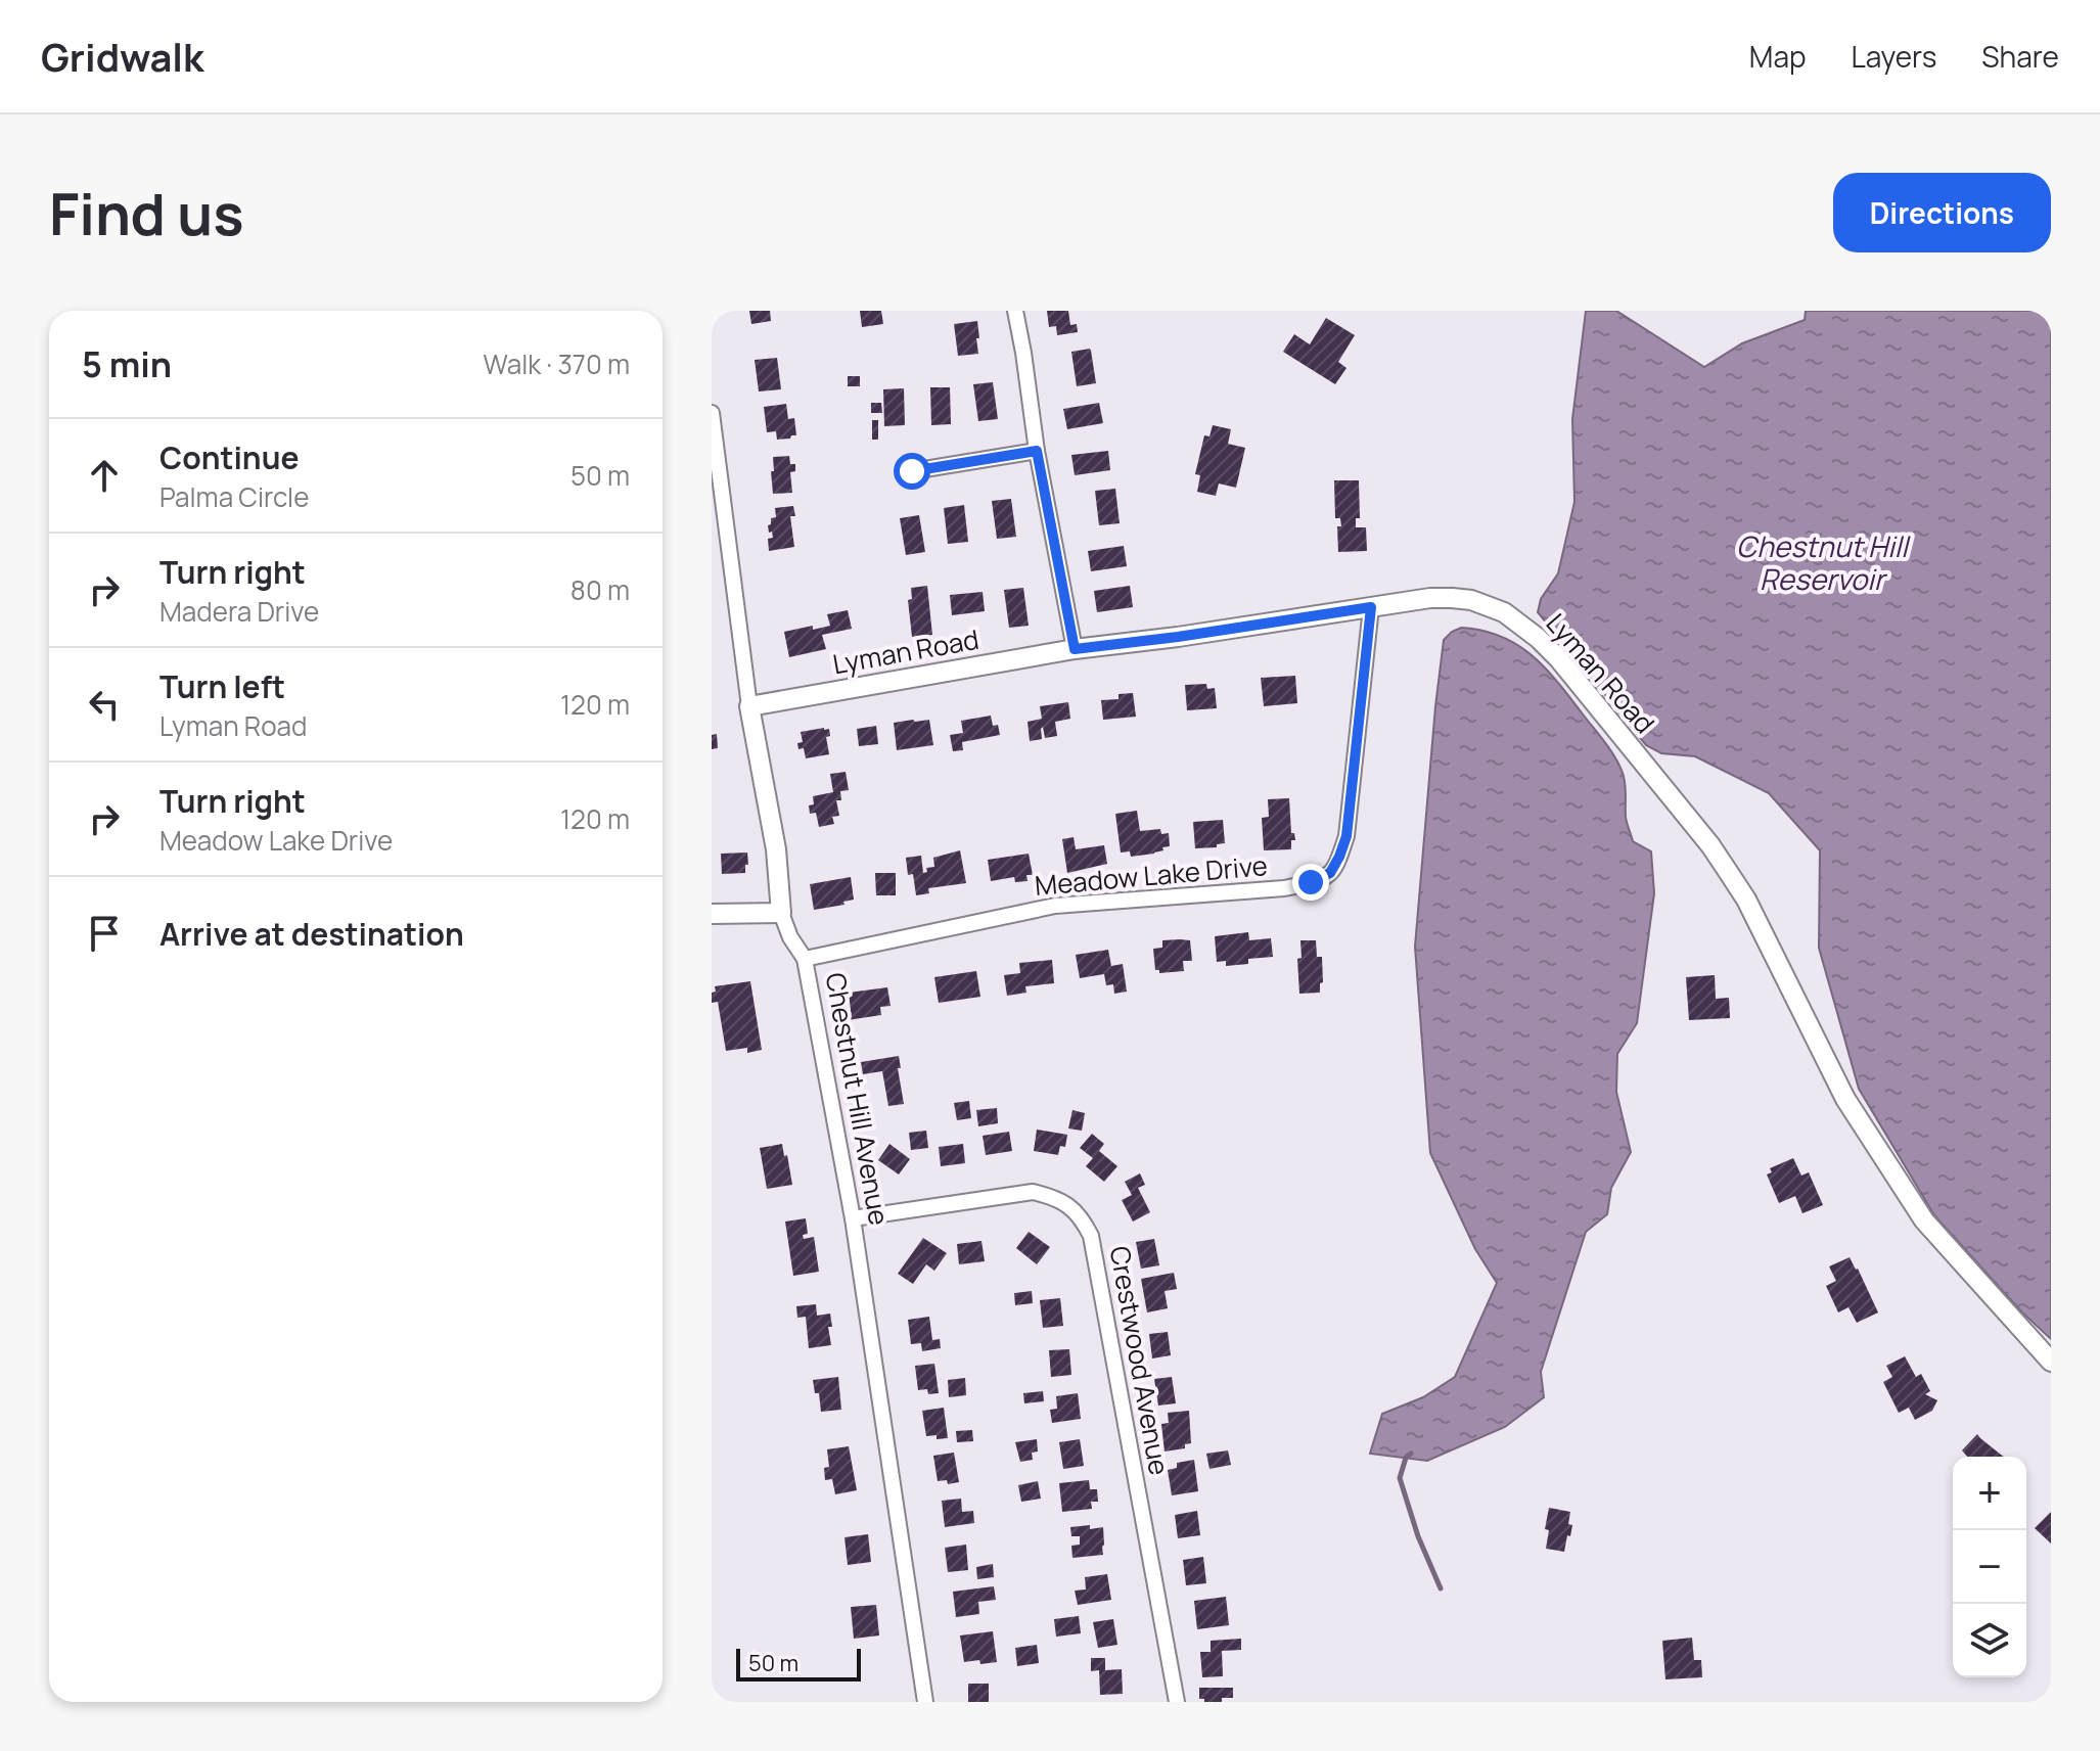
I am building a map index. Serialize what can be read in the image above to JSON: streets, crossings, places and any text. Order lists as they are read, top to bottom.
{
  "streets": {
    "street": [
      "Lyman Road",
      "Meadow Lake Drive",
      "Chestnut Hill Avenue",
      "Crestwood Avenue"
    ]
  },
  "crossings": [
    ["Lyman Road", "Meadow Lake Drive"],
    ["Lyman Road", "Chestnut Hill Avenue"],
    ["Meadow Lake Drive", "Chestnut Hill Avenue"],
    ["Chestnut Hill Avenue", "Crestwood Avenue"]
  ],
  "water": ["Chestnut Hill Reservoir"],
  "scale_bar": "50 m",
  "page": {
    "header": "Gridwalk",
    "nav": ["Map", "Layers", "Share"],
    "buttons": "Directions",
    "title": "Find us",
    "heading": ["5 min", "Walk · 370 m"],
    "list": [
      ["Continue", "Palma Circle", "50 m"],
      ["Turn right", "Madera Drive", "80 m"],
      ["Turn left", "Lyman Road", "120 m"],
      ["Turn right", "Meadow Lake Drive", "120 m"],
      "Arrive at destination"
    ],
    "map_buttons": ["+", "−"],
    "scale": "50 m"
  }
}
